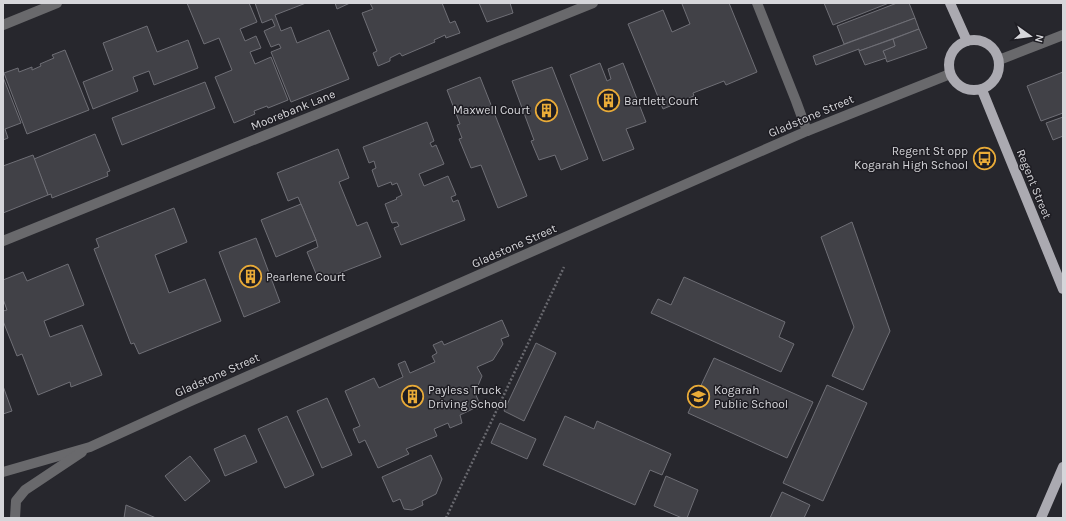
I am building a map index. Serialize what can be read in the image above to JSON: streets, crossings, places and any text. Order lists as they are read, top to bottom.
{
  "streets": {
    "main road": ["Regent Street"],
    "street": ["Moorebank Lane", "Gladstone Street"]
  },
  "crossings": [
    ["Gladstone Street", "Regent Street"]
  ],
  "places": {
    "building": [
      "Bartlett Court",
      "Maxwell Court",
      "Pearlene Court",
      "Payless Truck Driving School"
    ],
    "bus stop": ["Regent St opp Kogarah High School"],
    "school or university": ["Kogarah Public School"]
  },
  "north": "right"
}
